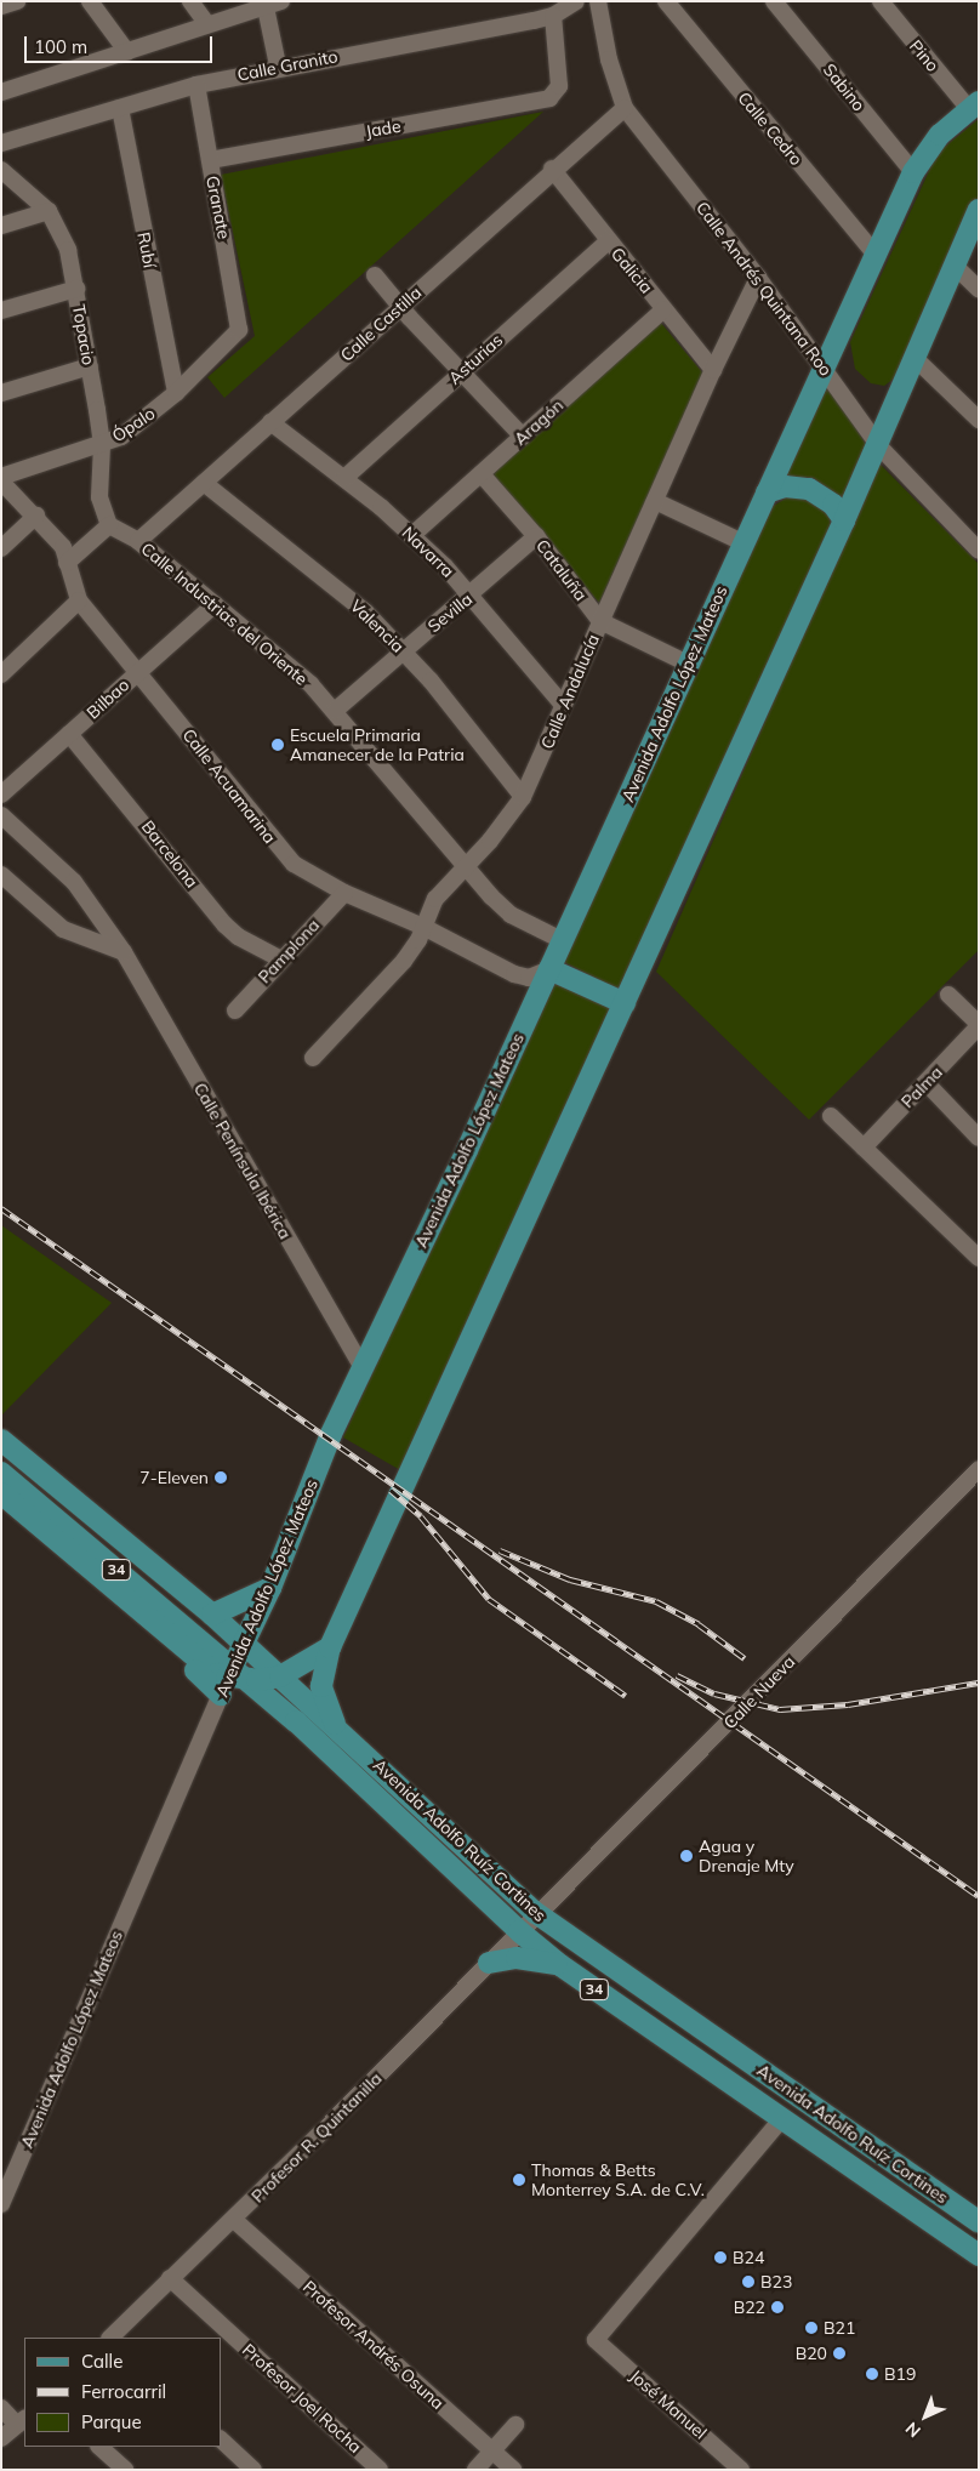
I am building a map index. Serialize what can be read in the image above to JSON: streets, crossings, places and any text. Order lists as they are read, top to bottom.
{
  "streets": {
    "main road": ["Avenida Adolfo López Mateos", "34", "Avenida Adolfo Ruíz Cortines"],
    "street": [
      "Pino",
      "Calle Granito",
      "Sabino",
      "Jade",
      "Calle Cedro",
      "Granate",
      "Rubí",
      "Galicia",
      "Calle Andrés Quintana Roo",
      "Calle Castilla",
      "Topacio",
      "Asturias",
      "Aragón",
      "Ópalo",
      "Navarra",
      "Cataluña",
      "Sevilla",
      "Calle Industrias del Oriente",
      "Valencia",
      "Calle Andalucía",
      "Bilbao",
      "Calle Acuamarina",
      "Barcelona",
      "Pamplona",
      "Palma",
      "Calle Península Ibérica",
      "Calle Nueva",
      "Profesor R. Quintanilla",
      "Profesor Andrés Osuna",
      "Profesor Joel Rocha",
      "José Manuel"
    ]
  },
  "crossings": [
    ["Pino", "Avenida Adolfo López Mateos"],
    ["Calle Granito", "Jade"],
    ["Calle Granito", "Granate"],
    ["Calle Granito", "Rubí"],
    ["Sabino", "Avenida Adolfo López Mateos"],
    ["Jade", "Granate"],
    ["Calle Cedro", "Avenida Adolfo López Mateos"],
    ["Granate", "Ópalo"],
    ["Rubí", "Ópalo"],
    ["Galicia", "Calle Castilla"],
    ["Galicia", "Asturias"],
    ["Galicia", "Aragón"],
    ["Galicia", "Calle Andalucía"],
    ["Calle Andrés Quintana Roo", "Calle Castilla"],
    ["Calle Andrés Quintana Roo", "Calle Andalucía"],
    ["Calle Andrés Quintana Roo", "Avenida Adolfo López Mateos"],
    ["Calle Castilla", "Navarra"],
    ["Calle Castilla", "Calle Industrias del Oriente"],
    ["Calle Castilla", "Valencia"],
    ["Topacio", "Ópalo"],
    ["Topacio", "Calle Industrias del Oriente"],
    ["Asturias", "Navarra"],
    ["Aragón", "Navarra"],
    ["Aragón", "Cataluña"],
    ["Ópalo", "Calle Acuamarina"],
    ["Navarra", "Sevilla"],
    ["Navarra", "Calle Andalucía"],
    ["Cataluña", "Sevilla"],
    ["Cataluña", "Calle Andalucía"],
    ["Cataluña", "Avenida Adolfo López Mateos"],
    ["Sevilla", "Calle Industrias del Oriente"],
    ["Sevilla", "Valencia"],
    ["Calle Industrias del Oriente", "Calle Andalucía"],
    ["Calle Industrias del Oriente", "Avenida Adolfo López Mateos"],
    ["Calle Industrias del Oriente", "Bilbao"],
    ["Valencia", "Calle Andalucía"],
    ["Calle Andalucía", "Calle Acuamarina"],
    ["Avenida Adolfo López Mateos", "Calle Acuamarina"],
    ["Avenida Adolfo López Mateos", "Calle Península Ibérica"],
    ["Avenida Adolfo López Mateos", "Avenida Adolfo Ruíz Cortines"],
    ["Bilbao", "Calle Acuamarina"],
    ["Bilbao", "Barcelona"],
    ["Calle Acuamarina", "Pamplona"],
    ["Barcelona", "Pamplona"],
    ["Calle Nueva", "Avenida Adolfo Ruíz Cortines"],
    ["Calle Nueva", "Profesor R. Quintanilla"],
    ["Avenida Adolfo Ruíz Cortines", "Profesor R. Quintanilla"],
    ["Avenida Adolfo Ruíz Cortines", "José Manuel"],
    ["Profesor R. Quintanilla", "Profesor Andrés Osuna"],
    ["Profesor R. Quintanilla", "Profesor Joel Rocha"]
  ],
  "places": [
    "Escuela Primaria Amanecer de la Patria",
    "7-Eleven",
    "Agua y Drenaje Mty",
    "Thomas & Betts Monterrey S.A. de C.V.",
    "B24",
    "B23",
    "B22",
    "B21",
    "B20",
    "B19"
  ],
  "legend": ["Calle", "Ferrocarril", "Parque"],
  "scale_bar": "100 m",
  "north": "bottom left"
}
